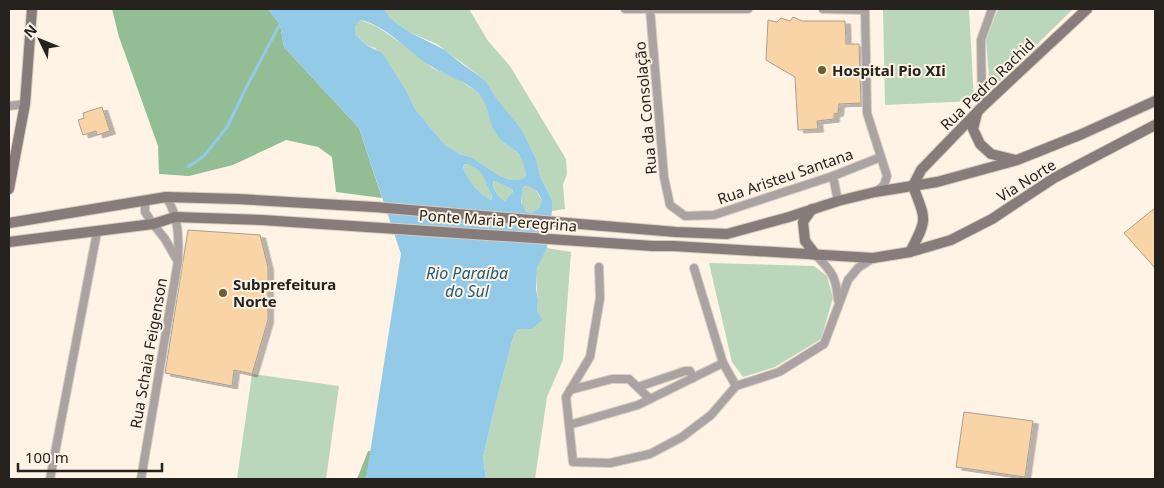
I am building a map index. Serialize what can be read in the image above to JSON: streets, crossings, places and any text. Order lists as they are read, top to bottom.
{
  "streets": {
    "main road": ["Rua Pedro Rachid", "Via Norte", "Ponte Maria Peregrina"],
    "street": ["Rua da Consolação", "Rua Aristeu Santana", "Rua Schaia Feigenson"]
  },
  "crossings": [
    ["Rua Pedro Rachid", "Via Norte"],
    ["Rua da Consolação", "Rua Aristeu Santana"],
    ["Via Norte", "Ponte Maria Peregrina"],
    ["Ponte Maria Peregrina", "Rua Schaia Feigenson"]
  ],
  "water": ["Rio Paraíba do Sul"],
  "places": ["Hospital Pio XIi", "Subprefeitura Norte"],
  "scale_bar": "100 m",
  "north": "top left"
}
